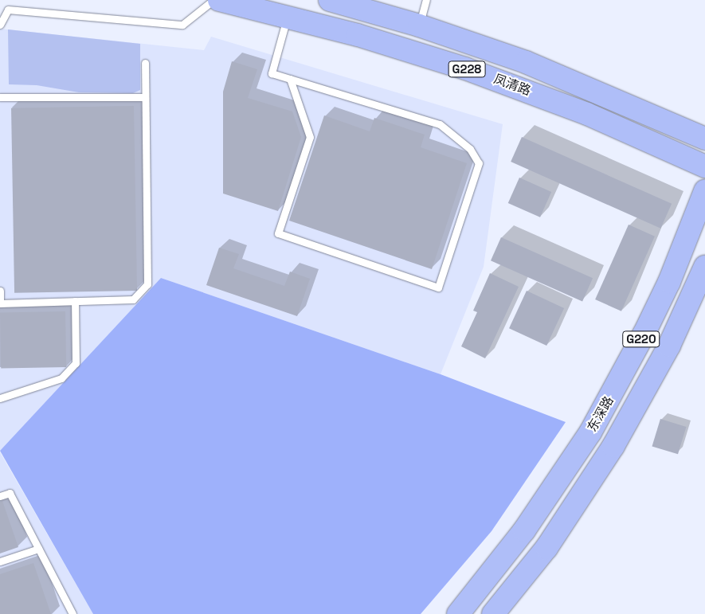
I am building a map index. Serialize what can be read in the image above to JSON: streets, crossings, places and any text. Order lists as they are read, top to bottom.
{
  "streets": {
    "highway": [
      "G228",
      "凤清路",
      "G220",
      "东深路"
    ]
  }
}
